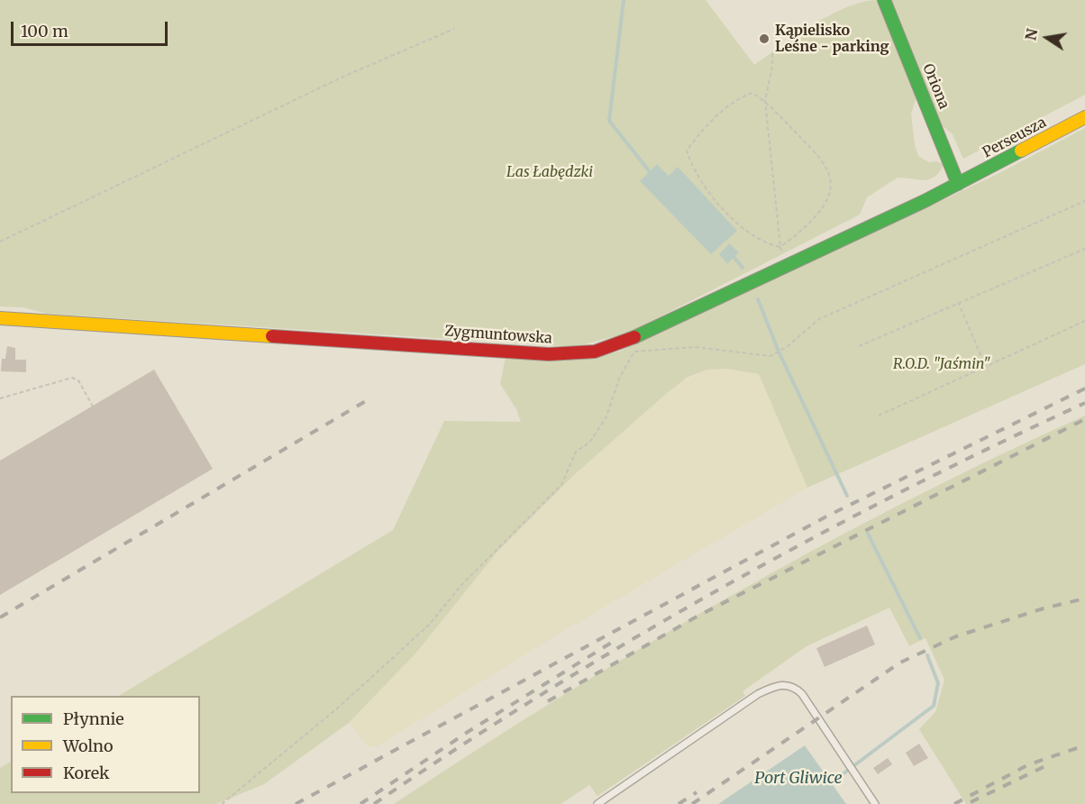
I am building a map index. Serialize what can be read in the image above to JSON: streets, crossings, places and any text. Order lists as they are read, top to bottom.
{
  "streets": {
    "street": ["Oriona", "Perseusza", "Zygmuntowska"]
  },
  "crossings": [
    ["Oriona", "Perseusza"],
    ["Oriona", "Zygmuntowska"],
    ["Perseusza", "Zygmuntowska"]
  ],
  "water": ["Port Gliwice"],
  "parks": ["Las Łabędzki", "R.O.D. \"Jaśmin\""],
  "places": ["Kąpielisko Leśne - parking"],
  "legend": ["Płynnie", "Wolno", "Korek"],
  "scale_bar": "100 m",
  "north": "left"
}
